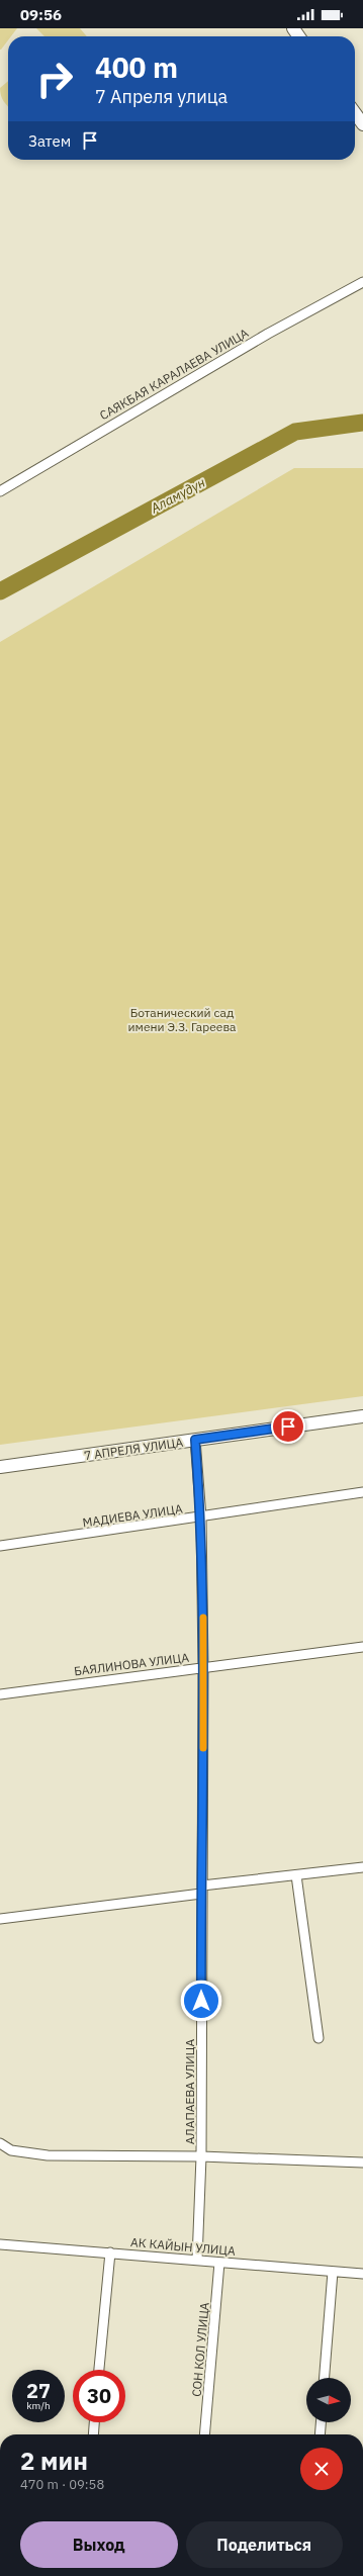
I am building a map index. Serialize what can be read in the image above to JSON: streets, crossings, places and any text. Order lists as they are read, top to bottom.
{
  "streets": {
    "main road": ["7 АПРЕЛЯ УЛИЦА"],
    "street": [
      "САЯКБАЯ КАРАЛАЕВА УЛИЦА",
      "МАДИЕВА УЛИЦА",
      "БАЯЛИНОВА УЛИЦА",
      "АЛАПАЕВА УЛИЦА",
      "АК КАЙЫН УЛИЦА",
      "СОН КОЛ УЛИЦА"
    ]
  },
  "crossings": [
    ["7 АПРЕЛЯ УЛИЦА", "АЛАПАЕВА УЛИЦА"],
    ["МАДИЕВА УЛИЦА", "АЛАПАЕВА УЛИЦА"],
    ["БАЯЛИНОВА УЛИЦА", "АЛАПАЕВА УЛИЦА"],
    ["АЛАПАЕВА УЛИЦА", "АК КАЙЫН УЛИЦА"],
    ["АК КАЙЫН УЛИЦА", "СОН КОЛ УЛИЦА"]
  ],
  "water": ["Аламүдүн"],
  "parks": ["Ботанический сад имени Э.З. Гареева"],
  "north": "right",
  "page": {
    "status": "09:56",
    "turn": ["400 m", "7 Апреля улица"],
    "then": "Затем",
    "speed": "27 km/h",
    "limit": "30",
    "heading": ["2 мин", "470 m · 09:58"],
    "buttons": ["Выход", "Поделиться"]
  }
}
